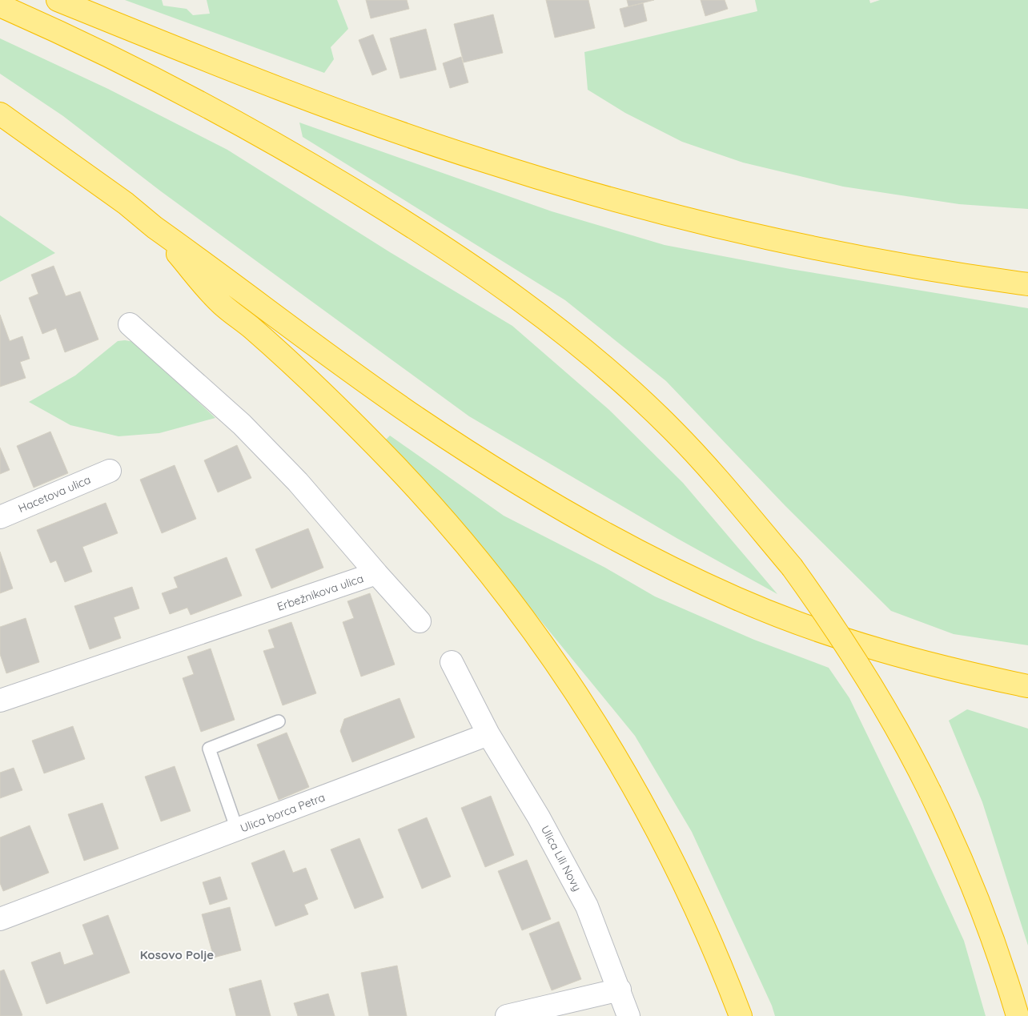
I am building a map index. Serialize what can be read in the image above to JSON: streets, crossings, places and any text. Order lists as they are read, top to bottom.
{
  "streets": {
    "street": [
      "Hacetova ulica",
      "Erbežnikova ulica",
      "Ulica borca Petra",
      "Ulica Lili Novy"
    ]
  },
  "crossings": [
    ["Ulica borca Petra", "Ulica Lili Novy"]
  ],
  "districts": ["Kosovo Polje"]
}
